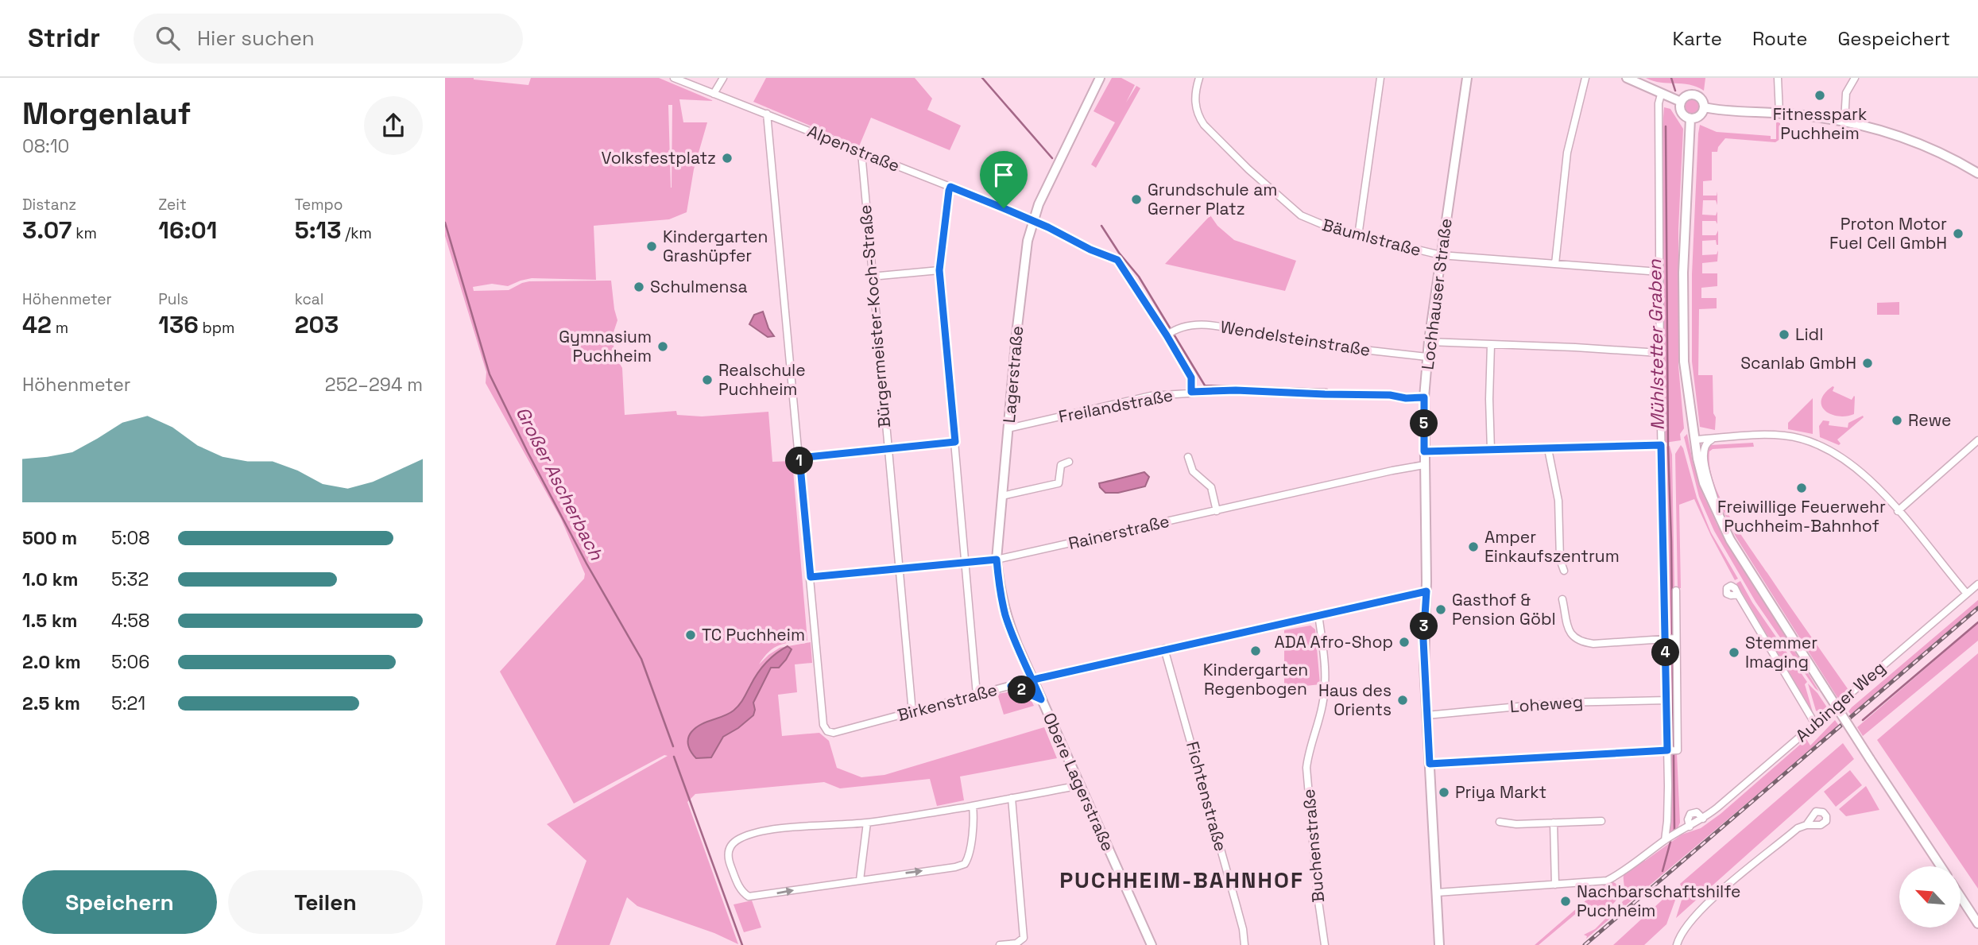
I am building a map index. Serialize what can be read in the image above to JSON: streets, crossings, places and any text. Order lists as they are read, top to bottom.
{
  "streets": {
    "street": [
      "Alpenstraße",
      "Bäumlstraße",
      "Lochhauser Straße",
      "Bürgermeister-Koch-Straße",
      "Wendelsteinstraße",
      "Lagerstraße",
      "Freilandstraße",
      "Rainerstraße",
      "Aubinger Weg",
      "Birkenstraße",
      "Loheweg",
      "Obere Lagerstraße",
      "Fichtenstraße",
      "Buchenstraße"
    ]
  },
  "crossings": [
    ["Alpenstraße", "Bürgermeister-Koch-Straße"],
    ["Alpenstraße", "Wendelsteinstraße"],
    ["Alpenstraße", "Lagerstraße"],
    ["Alpenstraße", "Freilandstraße"],
    ["Bäumlstraße", "Lochhauser Straße"],
    ["Lochhauser Straße", "Wendelsteinstraße"],
    ["Lochhauser Straße", "Freilandstraße"],
    ["Lochhauser Straße", "Rainerstraße"],
    ["Lochhauser Straße", "Aubinger Weg"],
    ["Lochhauser Straße", "Birkenstraße"],
    ["Lochhauser Straße", "Loheweg"],
    ["Bürgermeister-Koch-Straße", "Rainerstraße"],
    ["Bürgermeister-Koch-Straße", "Birkenstraße"],
    ["Lagerstraße", "Freilandstraße"],
    ["Lagerstraße", "Rainerstraße"],
    ["Lagerstraße", "Birkenstraße"],
    ["Lagerstraße", "Obere Lagerstraße"],
    ["Rainerstraße", "Birkenstraße"],
    ["Birkenstraße", "Obere Lagerstraße"],
    ["Birkenstraße", "Fichtenstraße"],
    ["Birkenstraße", "Buchenstraße"]
  ],
  "districts": ["PUCHHEIM-BAHNHOF"],
  "water": ["Mühlstetter Graben", "Großer Ascherbach"],
  "places": [
    "Fitnesspark Puchheim",
    "Volksfestplatz",
    "Grundschule am Gerner Platz",
    "Proton Motor Fuel Cell GmbH",
    "Kindergarten Grashüpfer",
    "Schulmensa",
    "Lidl",
    "Gymnasium Puchheim",
    "Scanlab GmbH",
    "Realschule Puchheim",
    "Rewe",
    "Freiwillige Feuerwehr Puchheim-Bahnhof",
    "Amper Einkaufszentrum",
    "Gasthof & Pension Göbl",
    "TC Puchheim",
    "ADA Afro-Shop",
    "Kindergarten Regenbogen",
    "Stemmer Imaging",
    "Haus des Orients",
    "Priya Markt",
    "Nachbarschaftshilfe Puchheim"
  ],
  "north": "top left",
  "page": {
    "header": "Stridr",
    "search": "Hier suchen",
    "nav": ["Karte", "Route", "Gespeichert"],
    "heading": ["Morgenlauf", "08:10"],
    "stats": [
      ["Distanz", "3.07 km"],
      ["Zeit", "16:01"],
      ["Tempo", "5:13 /km"],
      ["Höhenmeter", "42 m"],
      ["Puls", "136 bpm"],
      ["kcal", "203"]
    ],
    "chart": ["Höhenmeter", "252–294 m"],
    "pins": [
      "5",
      "1",
      "3",
      "4",
      "2"
    ],
    "list": [
      {
        "name": "500 m",
        "note": "5:08"
      },
      {
        "name": "1.0 km",
        "note": "5:32"
      },
      {
        "name": "1.5 km",
        "note": "4:58"
      },
      {
        "name": "2.0 km",
        "note": "5:06"
      },
      {
        "name": "2.5 km",
        "note": "5:21"
      }
    ],
    "buttons": ["Speichern", "Teilen"]
  }
}
